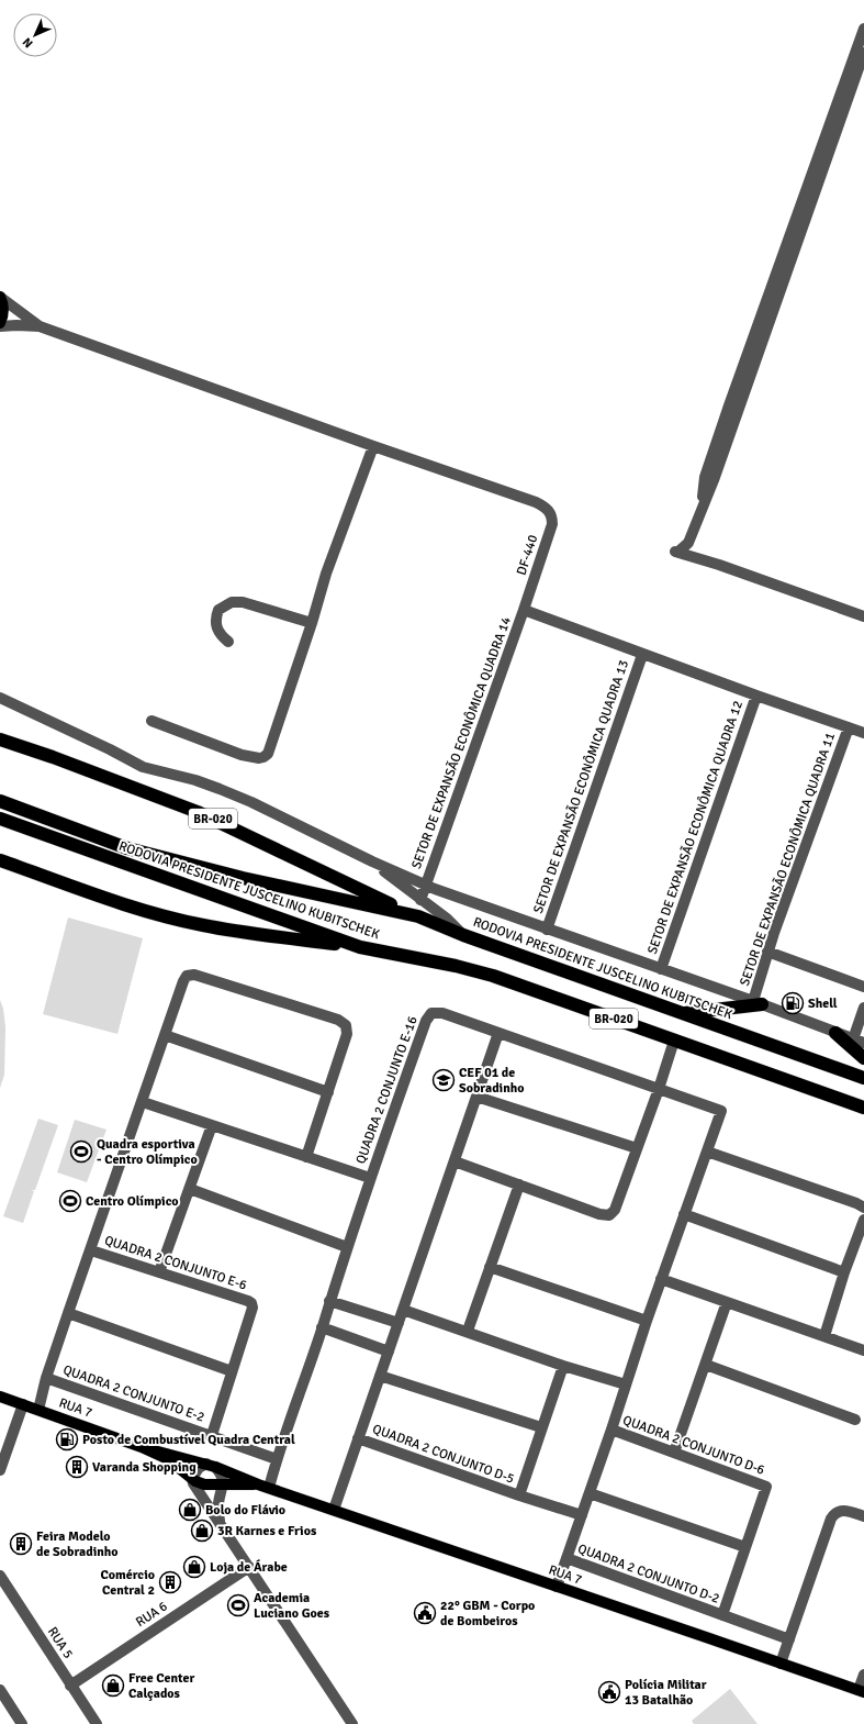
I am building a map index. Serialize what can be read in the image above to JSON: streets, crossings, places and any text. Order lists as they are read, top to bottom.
{
  "streets": {
    "highway": ["BR-020", "RODOVIA PRESIDENTE JUSCELINO KUBITSCHEK"],
    "main road": ["RUA 7"],
    "street": [
      "DF-440",
      "SETOR DE EXPANSÃO ECONÔMICA QUADRA 14",
      "SETOR DE EXPANSÃO ECONÔMICA QUADRA 13",
      "SETOR DE EXPANSÃO ECONÔMICA QUADRA 12",
      "SETOR DE EXPANSÃO ECONÔMICA QUADRA 11",
      "QUADRA 2 CONJUNTO E-16",
      "QUADRA 2 CONJUNTO E-6",
      "QUADRA 2 CONJUNTO E-2",
      "QUADRA 2 CONJUNTO D-6",
      "QUADRA 2 CONJUNTO D-5",
      "QUADRA 2 CONJUNTO D-2",
      "RUA 6",
      "RUA 5"
    ]
  },
  "crossings": [
    ["DF-440", "SETOR DE EXPANSÃO ECONÔMICA QUADRA 14"],
    ["BR-020", "RODOVIA PRESIDENTE JUSCELINO KUBITSCHEK"],
    ["QUADRA 2 CONJUNTO E-16", "QUADRA 2 CONJUNTO E-2"],
    ["QUADRA 2 CONJUNTO E-16", "RUA 7"],
    ["RUA 6", "RUA 5"]
  ],
  "places": {
    "fuel station": ["Shell", "Posto de Combustível Quadra Central"],
    "school or university": ["CEF 01 de Sobradinho"],
    "sports": ["Quadra esportiva - Centro Olímpico", "Centro Olímpico", "Academia Luciano Goes"],
    "building": ["Varanda Shopping", "Feira Modelo de Sobradinho", "Comércio Central 2"],
    "shop": [
      "Bolo do Flávio",
      "3R Karnes e Frios",
      "Loja de Árabe",
      "Free Center Calçados"
    ],
    "public building": ["22° GBM - Corpo de Bombeiros", "Polícia Militar 13 Batalhão"]
  },
  "north": "bottom left"
}
